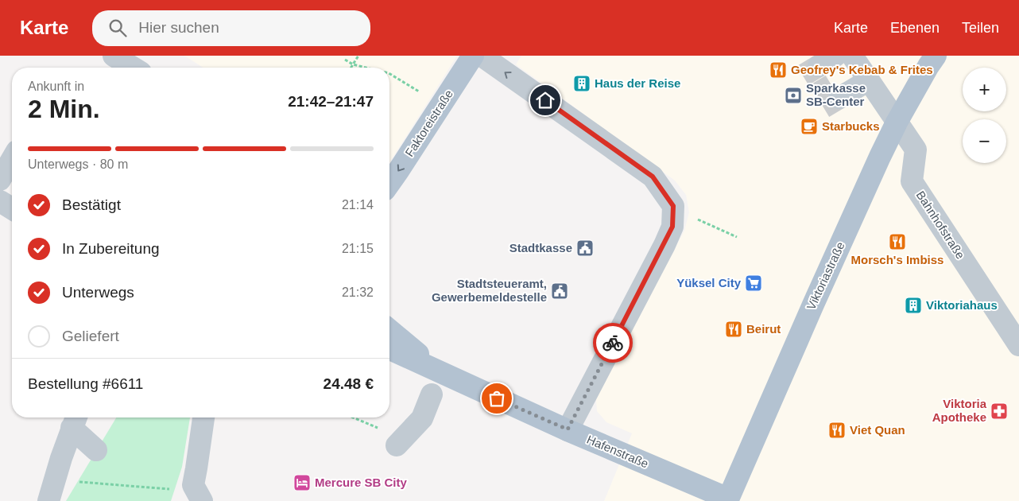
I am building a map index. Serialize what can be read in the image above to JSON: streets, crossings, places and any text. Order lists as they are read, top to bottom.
{
  "streets": {
    "main road": ["Faktoreistraße", "Viktoriastraße", "Hafenstraße"],
    "street": ["Bahnhofstraße"]
  },
  "crossings": [
    ["Bahnhofstraße", "Viktoriastraße"],
    ["Viktoriastraße", "Hafenstraße"]
  ],
  "one_way": ["Faktoreistraße"],
  "places": {
    "restaurant": [
      "Geofrey's Kebab & Frites",
      "Morsch's Imbiss",
      "Beirut",
      "Viet Quan"
    ],
    "building": ["Haus der Reise", "Viktoriahaus"],
    "bank": ["Sparkasse SB-Center"],
    "cafe": ["Starbucks"],
    "public building": ["Stadtkasse", "Stadtsteueramt, Gewerbemeldestelle"],
    "supermarket": ["Yüksel City"],
    "pharmacy": ["Viktoria Apotheke"],
    "hotel": ["Mercure SB City"]
  },
  "page": {
    "header": "Karte",
    "search": "Hier suchen",
    "nav": ["Karte", "Ebenen", "Teilen"],
    "map_buttons": ["+", "−"],
    "heading": ["2 Min.", "Ankunft in", "21:42–21:47"],
    "panel": ["Bestellung #6611", "24.48 €"],
    "bar": "Unterwegs · 80 m",
    "list": [
      ["Bestätigt", "21:14"],
      ["In Zubereitung", "21:15"],
      ["Unterwegs", "21:32"],
      "Geliefert"
    ]
  }
}
